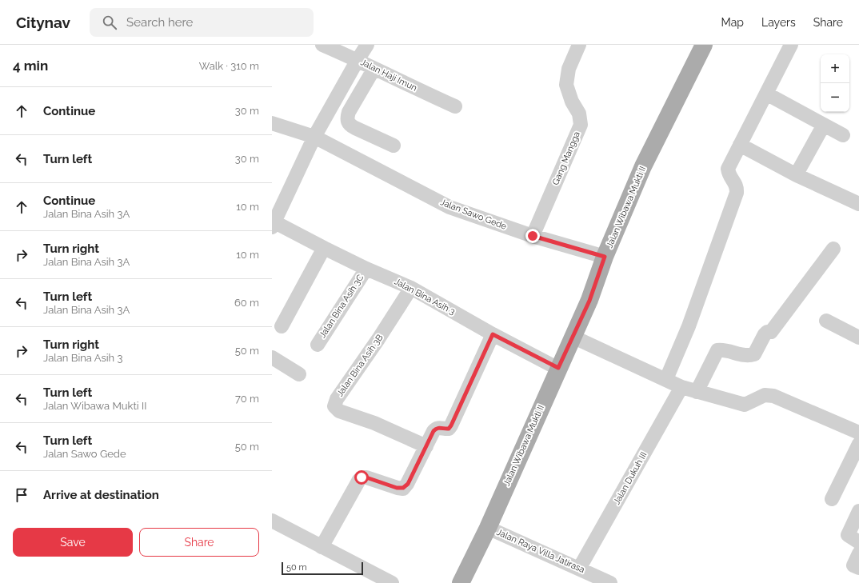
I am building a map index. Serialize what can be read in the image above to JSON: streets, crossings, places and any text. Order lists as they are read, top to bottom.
{
  "streets": {
    "main road": ["Jalan Wibawa Mukti II"],
    "street": [
      "Jalan Haji Imun",
      "Gang Mangga",
      "Jalan Sawo Gede",
      "Jalan Bina Asih 3",
      "Jalan Bina Asih 3C",
      "Jalan Bina Asih 3B",
      "Jalan Dukuh III",
      "Jalan Raya Villa Jatirasa"
    ]
  },
  "crossings": [
    ["Gang Mangga", "Jalan Sawo Gede"],
    ["Jalan Wibawa Mukti II", "Jalan Sawo Gede"],
    ["Jalan Wibawa Mukti II", "Jalan Bina Asih 3"],
    ["Jalan Wibawa Mukti II", "Jalan Raya Villa Jatirasa"],
    ["Jalan Bina Asih 3", "Jalan Bina Asih 3C"],
    ["Jalan Bina Asih 3", "Jalan Bina Asih 3B"],
    ["Jalan Dukuh III", "Jalan Raya Villa Jatirasa"]
  ],
  "scale_bar": "50 m",
  "page": {
    "header": "Citynav",
    "search": "Search here",
    "nav": ["Map", "Layers", "Share"],
    "heading": ["4 min", "Walk · 310 m"],
    "map_buttons": ["+", "−"],
    "list": [
      ["Continue", "30 m"],
      ["Turn left", "30 m"],
      ["Continue", "Jalan Bina Asih 3A", "10 m"],
      ["Turn right", "Jalan Bina Asih 3A", "10 m"],
      ["Turn left", "Jalan Bina Asih 3A", "60 m"],
      ["Turn right", "Jalan Bina Asih 3", "50 m"],
      ["Turn left", "Jalan Wibawa Mukti II", "70 m"],
      ["Turn left", "Jalan Sawo Gede", "50 m"],
      "Arrive at destination"
    ],
    "buttons": ["Save", "Share"],
    "scale": "50 m"
  }
}
